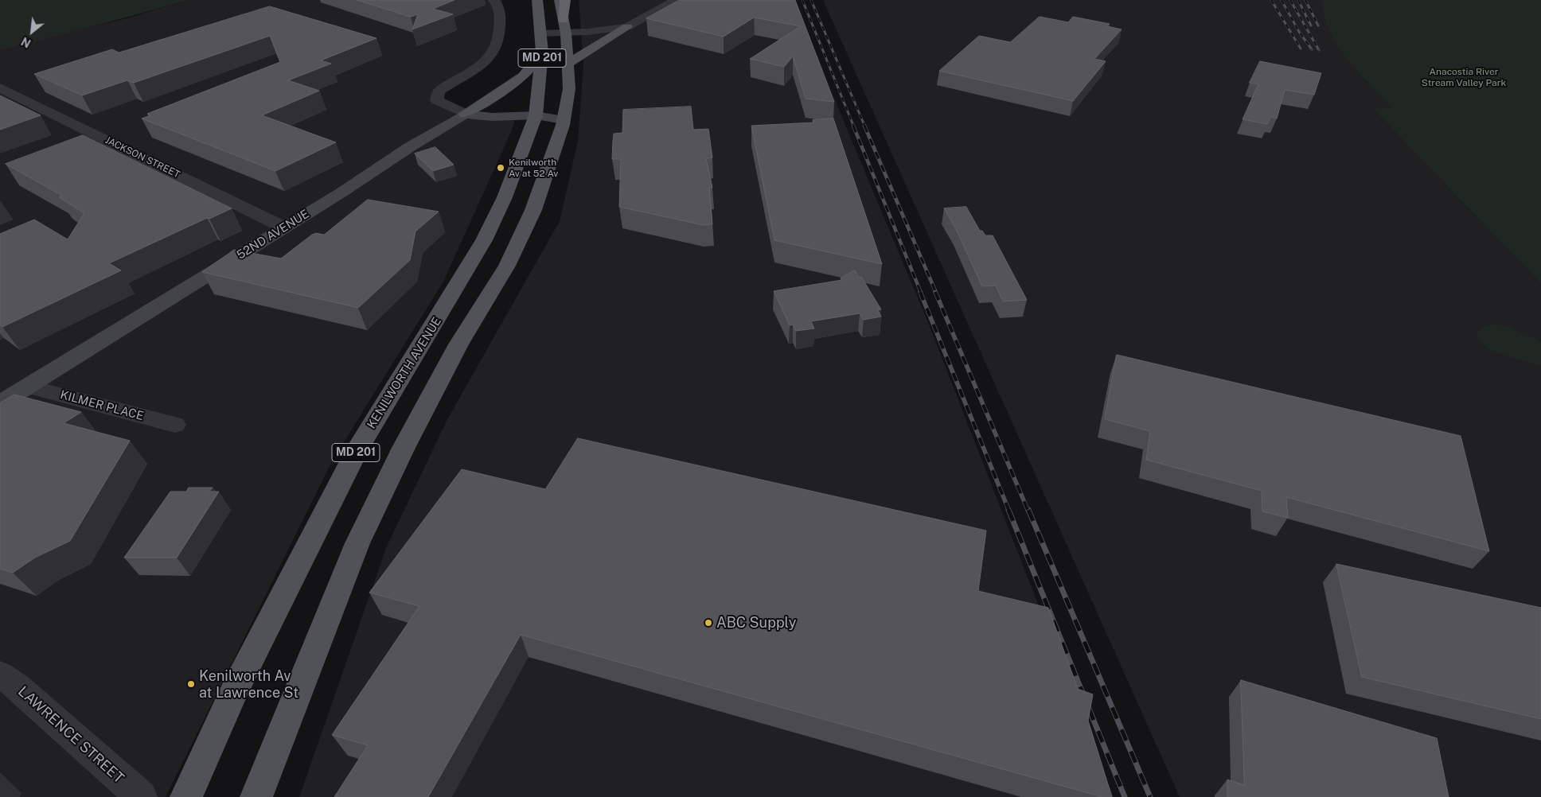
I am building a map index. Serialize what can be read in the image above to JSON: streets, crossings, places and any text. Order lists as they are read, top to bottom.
{
  "streets": {
    "main road": ["MD 201", "KENILWORTH AVENUE"],
    "street": [
      "JACKSON STREET",
      "52ND AVENUE",
      "KILMER PLACE",
      "LAWRENCE STREET"
    ]
  },
  "crossings": [
    ["JACKSON STREET", "52ND AVENUE"],
    ["52ND AVENUE", "KILMER PLACE"]
  ],
  "parks": ["Anacostia River Stream Valley Park"],
  "places": ["Kenilworth Av at 52 Av", "ABC Supply", "Kenilworth Av at Lawrence St"],
  "north": "bottom left"
}
